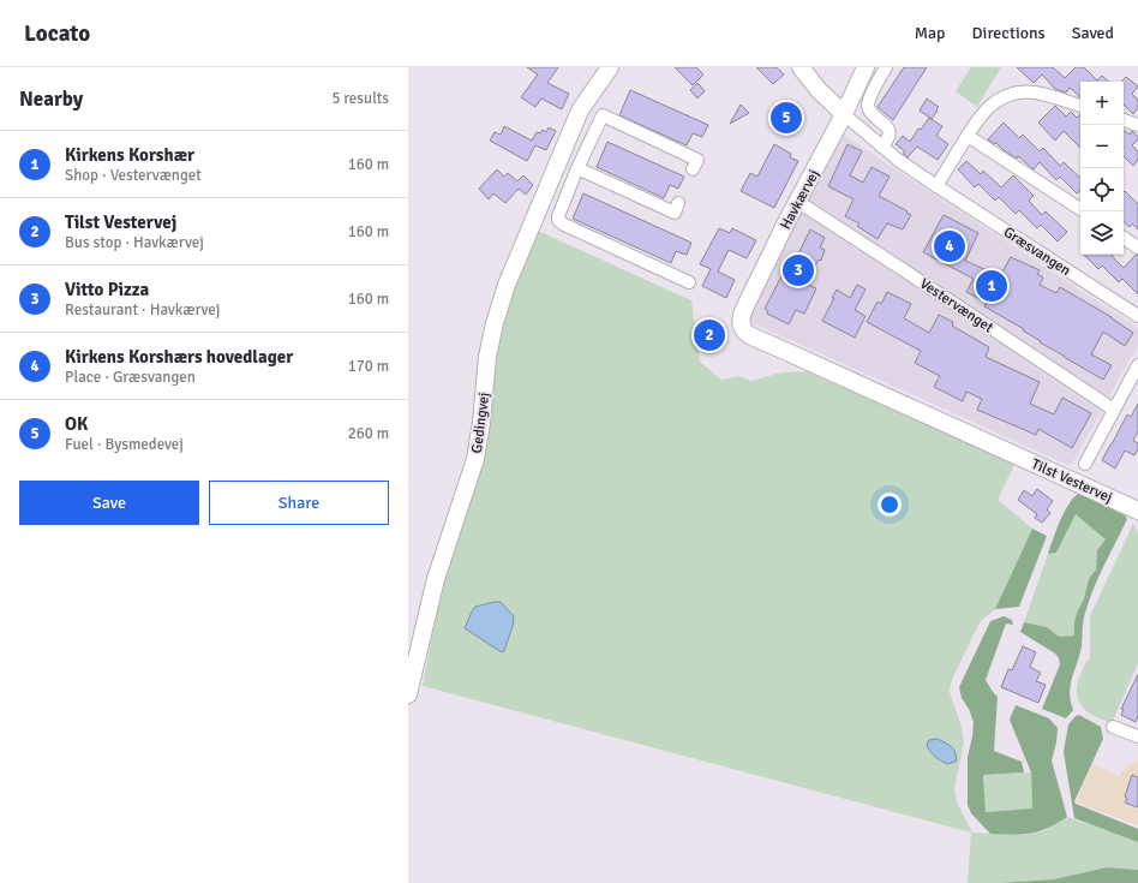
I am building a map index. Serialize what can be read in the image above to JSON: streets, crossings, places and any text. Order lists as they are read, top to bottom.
{
  "streets": {
    "street": [
      "Havkærvej",
      "Græsvangen",
      "Vestervænget",
      "Gedingvej",
      "Tilst Vestervej"
    ]
  },
  "crossings": [
    ["Havkærvej", "Græsvangen"],
    ["Havkærvej", "Vestervænget"],
    ["Havkærvej", "Tilst Vestervej"]
  ],
  "page": {
    "header": "Locato",
    "nav": ["Map", "Directions", "Saved"],
    "heading": ["Nearby", "5 results"],
    "map_buttons": ["+", "−"],
    "pins": [
      "5",
      "4",
      "3",
      "1",
      "2"
    ],
    "list": [
      {
        "mark": "1",
        "name": "Kirkens Korshær",
        "note": "Shop · Vestervænget",
        "value": "160 m"
      },
      {
        "mark": "2",
        "name": "Tilst Vestervej",
        "note": "Bus stop · Havkærvej",
        "value": "160 m"
      },
      {
        "mark": "3",
        "name": "Vitto Pizza",
        "note": "Restaurant · Havkærvej",
        "value": "160 m"
      },
      {
        "mark": "4",
        "name": "Kirkens Korshærs hovedlager",
        "note": "Place · Græsvangen",
        "value": "170 m"
      },
      {
        "mark": "5",
        "name": "OK",
        "note": "Fuel · Bysmedevej",
        "value": "260 m"
      }
    ],
    "buttons": ["Save", "Share"]
  }
}
